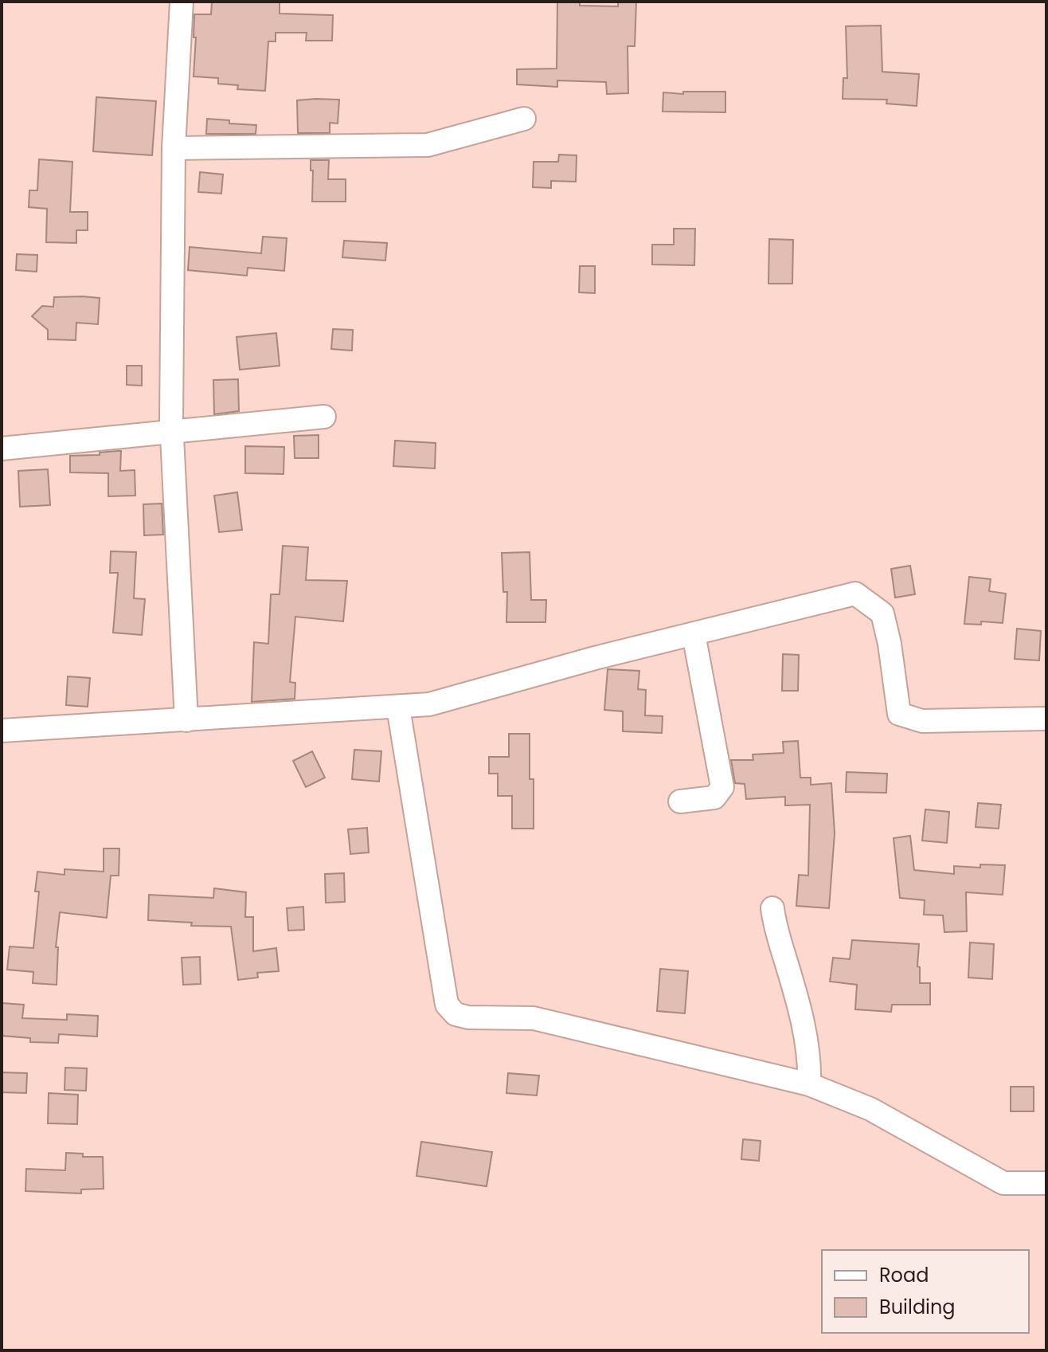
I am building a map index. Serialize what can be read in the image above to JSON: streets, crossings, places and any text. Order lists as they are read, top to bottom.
{
  "legend": ["Road", "Building"]
}
